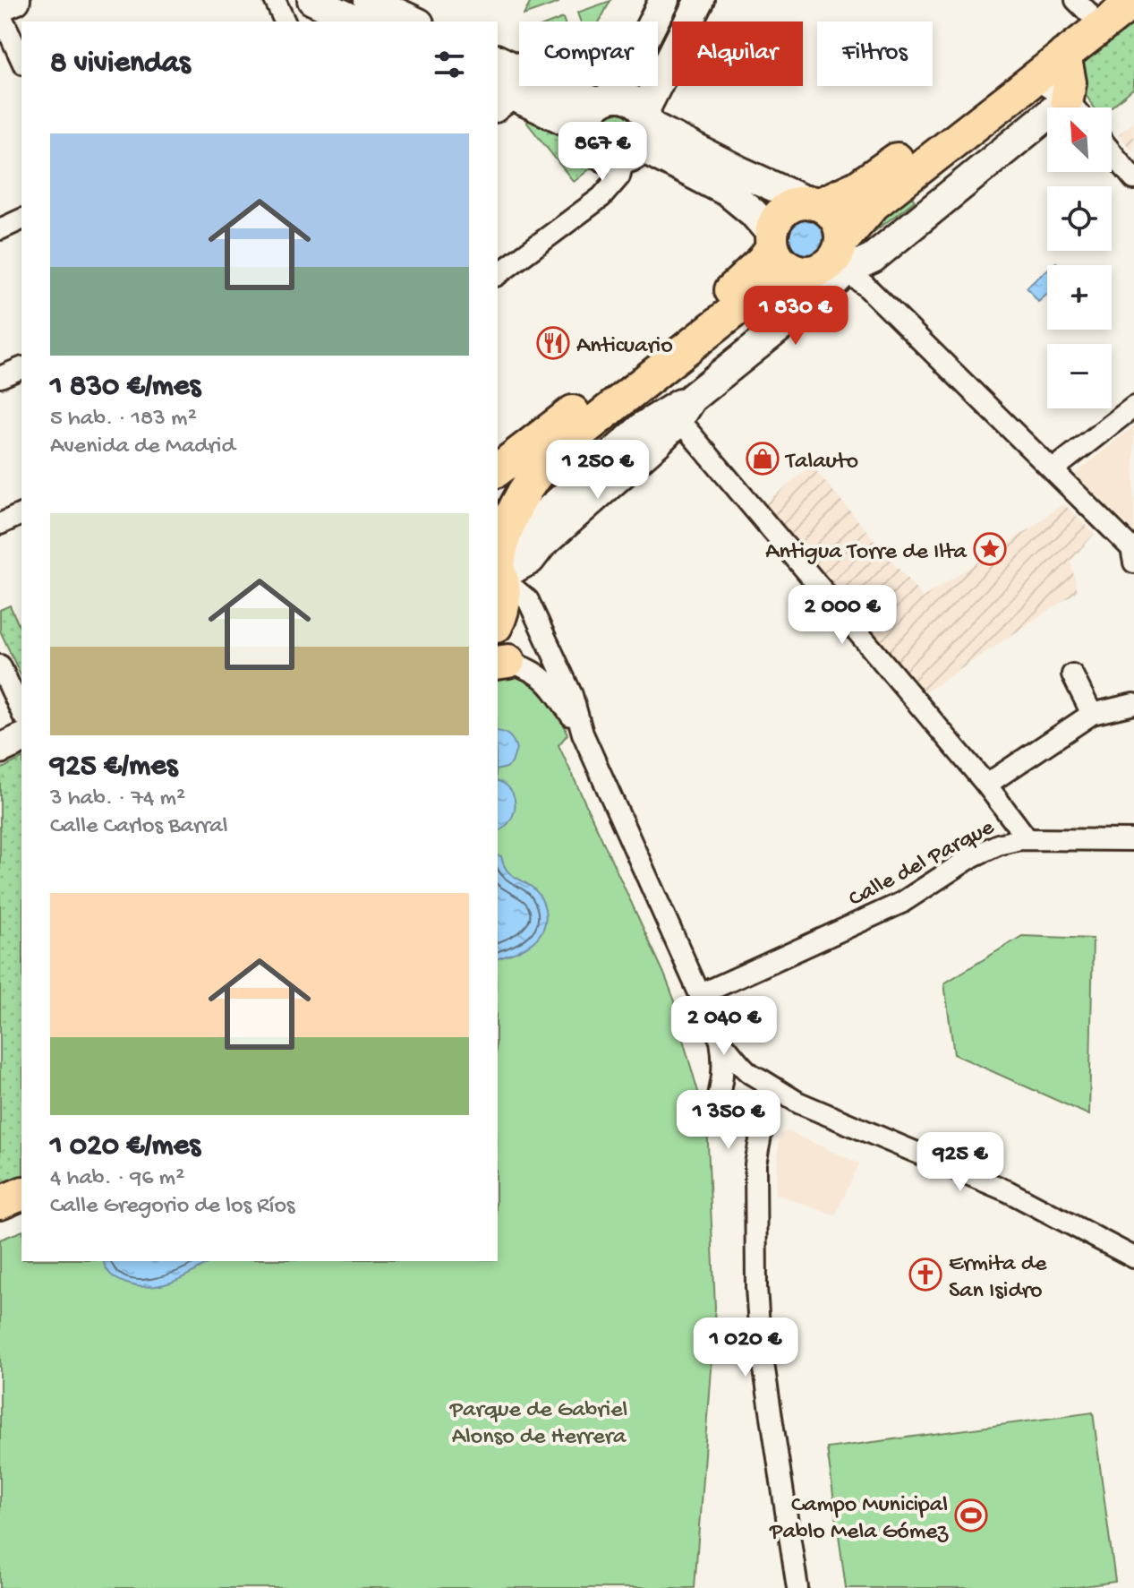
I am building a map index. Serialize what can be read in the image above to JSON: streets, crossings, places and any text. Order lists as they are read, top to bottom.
{
  "streets": {
    "street": ["Calle del Parque"]
  },
  "parks": ["Parque de Gabriel Alonso de Herrera"],
  "places": {
    "restaurant": ["Anticuario"],
    "shop": ["Talauto"],
    "place": ["Antigua Torre de Ilta"],
    "church": ["Ermita de San Isidro"],
    "sports": ["Campo Municipal Pablo Mela Gómez"]
  },
  "north": "top left",
  "page": {
    "chip": ["Comprar", "Alquilar", "Filtros"],
    "heading": "8 viviendas",
    "map_buttons": ["+", "−"],
    "list": [
      {
        "name": "1 830 €/mes",
        "note": "5 hab. · 183 m² · Avenida de Madrid"
      },
      {
        "name": "925 €/mes",
        "note": "3 hab. · 74 m² · Calle Carlos Barral"
      },
      {
        "name": "1 020 €/mes",
        "note": "4 hab. · 96 m² · Calle Gregorio de los Ríos"
      }
    ],
    "price": [
      "867 €",
      "1 830 €",
      "1 250 €",
      "2 000 €",
      "2 040 €",
      "1 350 €",
      "925 €",
      "1 020 €"
    ]
  }
}
